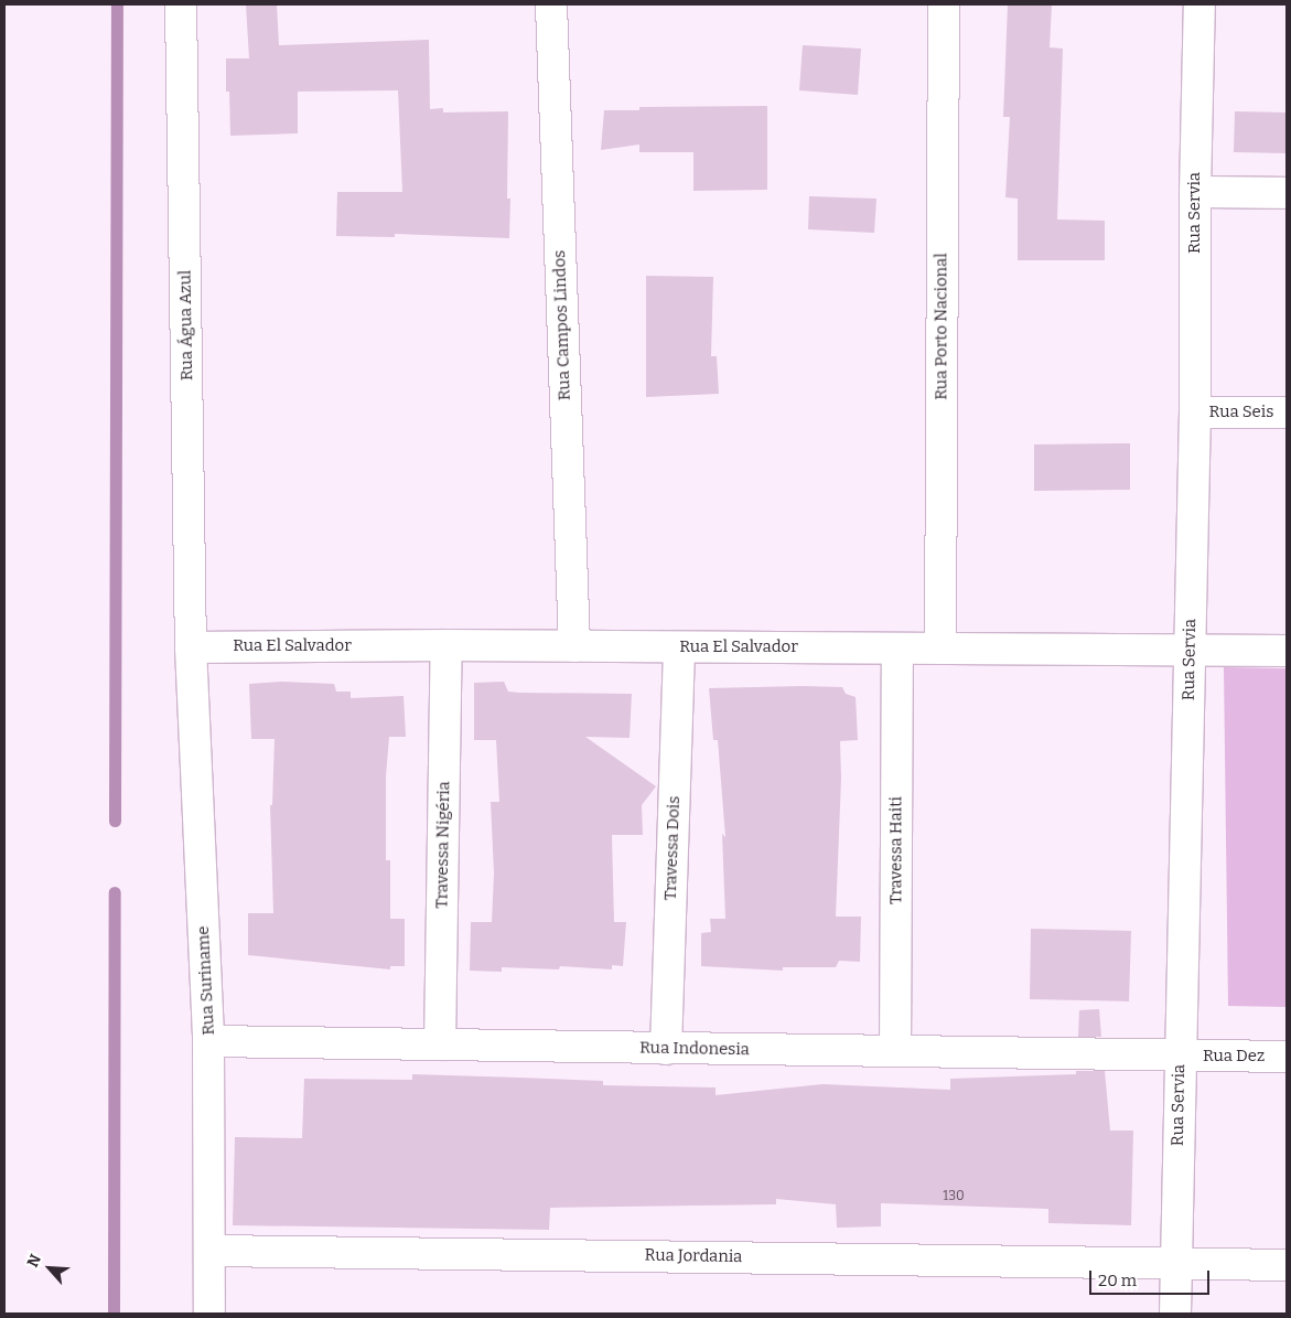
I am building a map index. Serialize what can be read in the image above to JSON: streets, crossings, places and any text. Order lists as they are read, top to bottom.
{
  "streets": {
    "street": [
      "Rua Servia",
      "Rua Água Azul",
      "Rua Campos Lindos",
      "Rua Porto Nacional",
      "Rua Seis",
      "Rua El Salvador",
      "Travessa Nigéria",
      "Travessa Dois",
      "Travessa Haiti",
      "Rua Suriname",
      "Rua Indonesia",
      "Rua Dez",
      "Rua Jordania"
    ]
  },
  "crossings": [
    ["Rua Servia", "Rua Seis"],
    ["Rua Servia", "Rua El Salvador"],
    ["Rua Servia", "Rua Indonesia"],
    ["Rua Servia", "Rua Dez"],
    ["Rua Servia", "Rua Jordania"],
    ["Rua Água Azul", "Rua El Salvador"],
    ["Rua Água Azul", "Rua Suriname"],
    ["Rua Campos Lindos", "Rua El Salvador"],
    ["Rua Porto Nacional", "Rua El Salvador"],
    ["Rua El Salvador", "Travessa Nigéria"],
    ["Rua El Salvador", "Travessa Dois"],
    ["Rua El Salvador", "Travessa Haiti"],
    ["Rua El Salvador", "Rua Suriname"],
    ["Travessa Nigéria", "Rua Indonesia"],
    ["Travessa Dois", "Rua Indonesia"],
    ["Travessa Haiti", "Rua Indonesia"],
    ["Rua Suriname", "Rua Indonesia"],
    ["Rua Suriname", "Rua Jordania"],
    ["Rua Indonesia", "Rua Dez"]
  ],
  "house_numbers": ["130"],
  "scale_bar": "20 m",
  "north": "top left"
}
